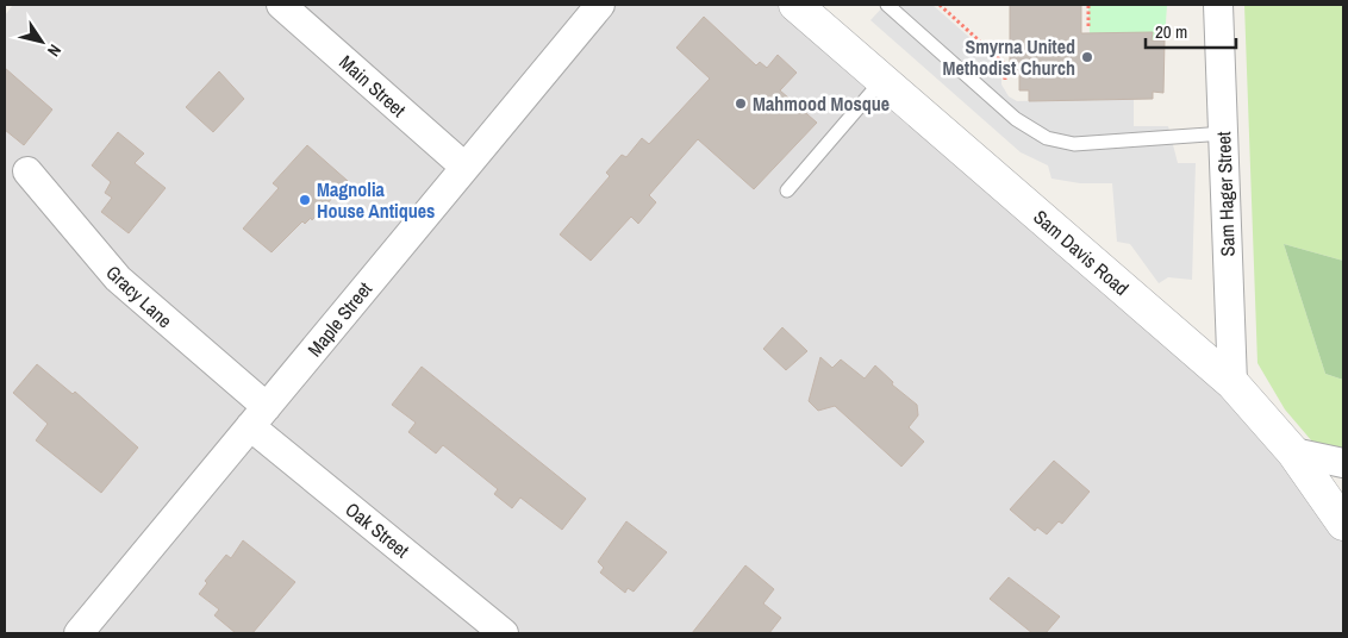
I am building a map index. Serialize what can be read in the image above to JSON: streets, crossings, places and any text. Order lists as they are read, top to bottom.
{
  "streets": {
    "street": [
      "Main Street",
      "Sam Hager Street",
      "Sam Davis Road",
      "Gracy Lane",
      "Maple Street",
      "Oak Street"
    ]
  },
  "crossings": [
    ["Main Street", "Maple Street"],
    ["Sam Hager Street", "Sam Davis Road"],
    ["Gracy Lane", "Maple Street"],
    ["Gracy Lane", "Oak Street"],
    ["Maple Street", "Oak Street"]
  ],
  "places": ["Smyrna United Methodist Church", "Mahmood Mosque", "Magnolia House Antiques"],
  "scale_bar": "20 m",
  "north": "bottom right"
}
